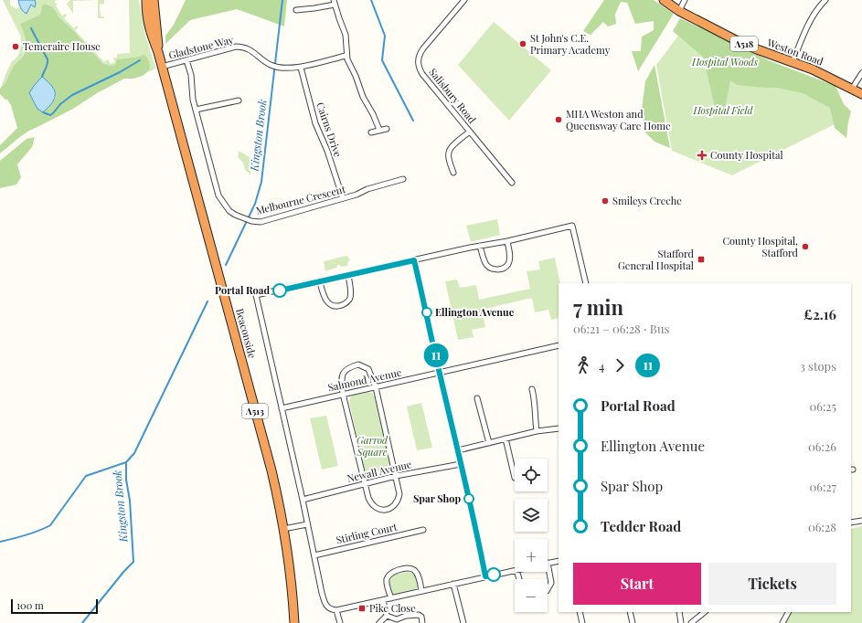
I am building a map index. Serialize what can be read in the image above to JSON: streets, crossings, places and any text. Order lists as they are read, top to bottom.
{
  "streets": {
    "highway": [
      "A518",
      "Weston Road",
      "Beaconside",
      "A513"
    ],
    "street": [
      "Gladstone Way",
      "Salisbury Road",
      "Cairns Drive",
      "Melbourne Crescent",
      "Salmond Avenue",
      "Newall Avenue",
      "Stirling Court"
    ]
  },
  "crossings": [
    ["Gladstone Way", "Cairns Drive"],
    ["Gladstone Way", "Melbourne Crescent"],
    ["Gladstone Way", "Beaconside"],
    ["Cairns Drive", "Melbourne Crescent"]
  ],
  "water": ["Kingston Brook"],
  "parks": ["Hospital Woods", "Hospital Field", "Garrod Square"],
  "places": {
    "other": [
      "St John's C.E. Primary Academy",
      "Temeraire House",
      "MHA Weston and Queensway Care Home",
      "Smileys Creche",
      "County Hospital, Stafford",
      "Portal Road",
      "Ellington Avenue",
      "Spar Shop"
    ],
    "health": ["County Hospital"],
    "transit": ["Stafford General Hospital", "Pike Close"]
  },
  "lines": ["bus line 11"],
  "scale_bar": "100 m",
  "page": {
    "on_map": "11",
    "heading": ["7 min", "06:21 – 06:28 · Bus", "£2.16"],
    "legs": ["4", "11", "3 stops"],
    "list": [
      {
        "name": "Portal Road",
        "value": "06:25"
      },
      {
        "name": "Ellington Avenue",
        "value": "06:26"
      },
      {
        "name": "Spar Shop",
        "value": "06:27"
      },
      {
        "name": "Tedder Road",
        "value": "06:28"
      }
    ],
    "map_buttons": ["+", "−"],
    "buttons": ["Start", "Tickets"],
    "scale": "100 m"
  }
}
